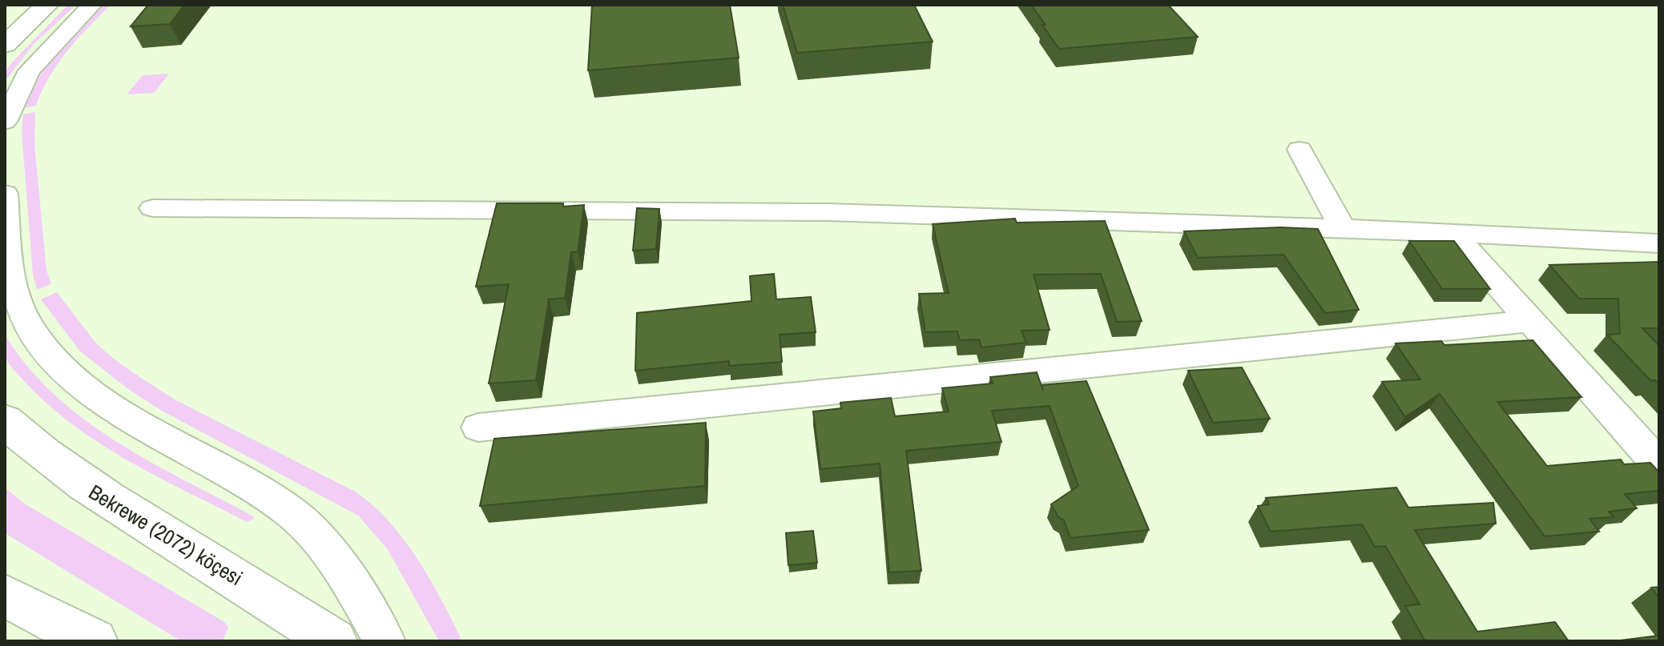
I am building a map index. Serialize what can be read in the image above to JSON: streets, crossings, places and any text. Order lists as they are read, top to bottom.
{
  "streets": {
    "main road": ["Bekrewe (2072) köçesi"]
  }
}
